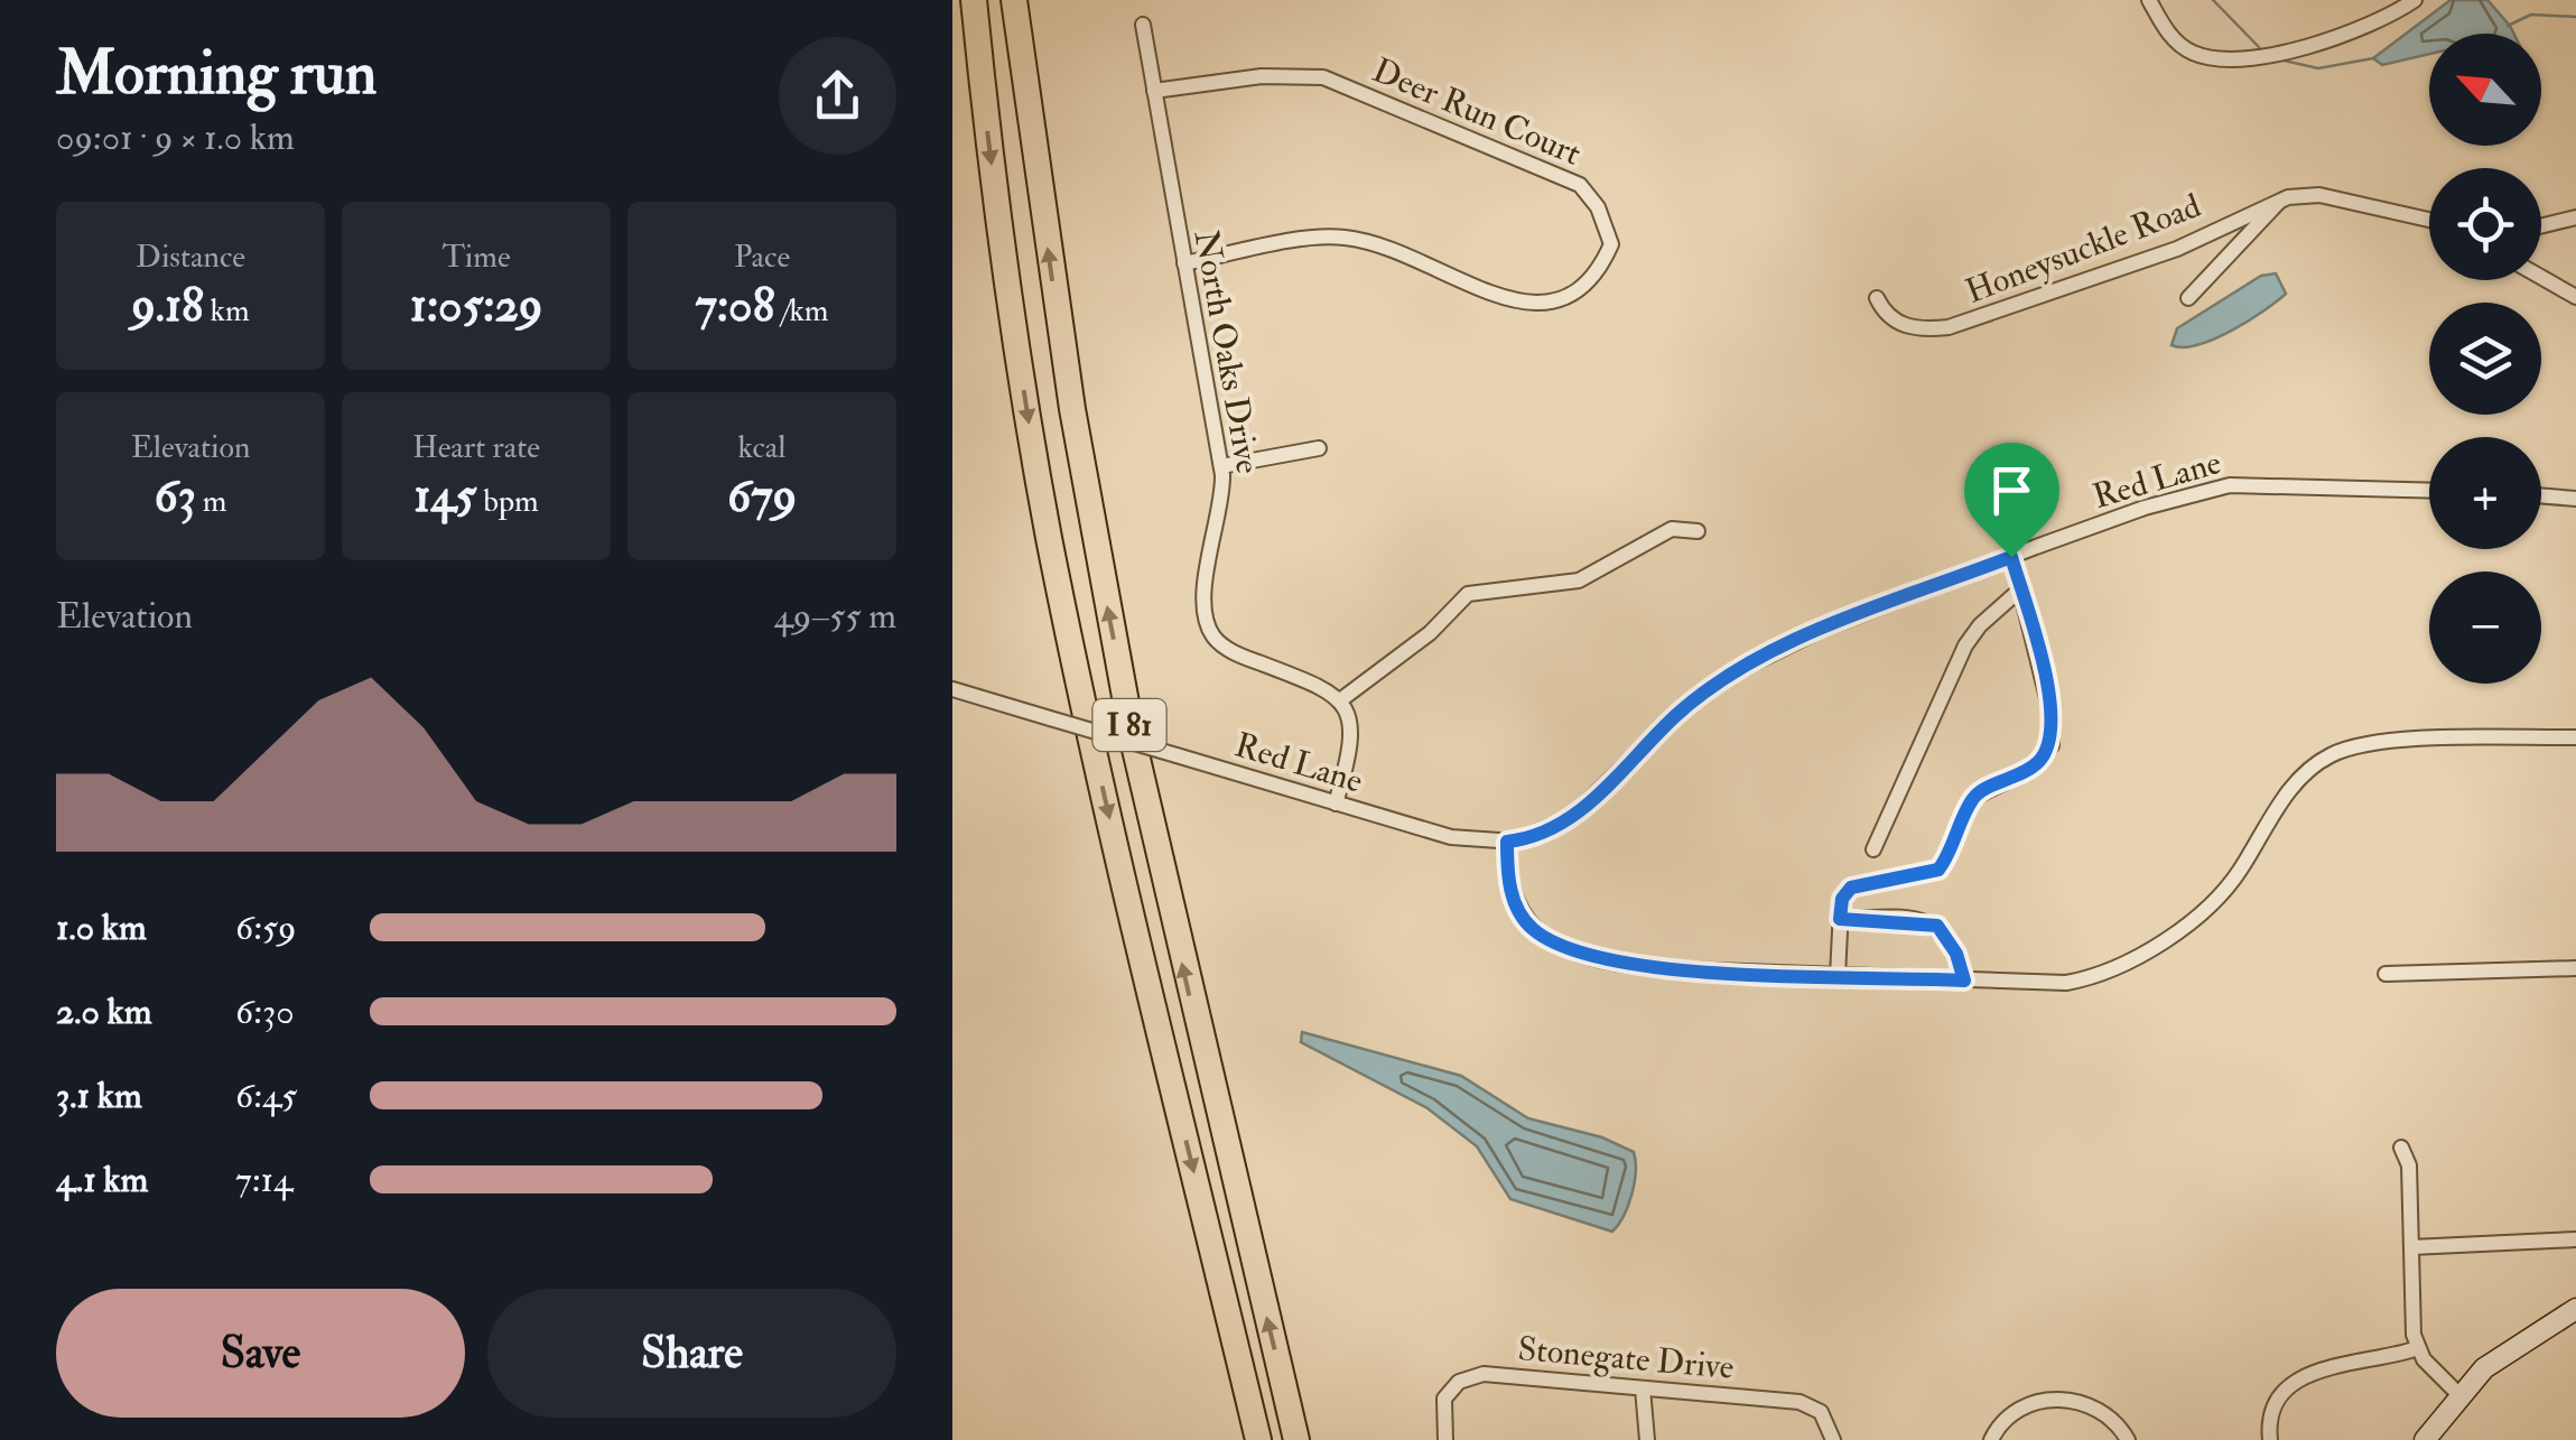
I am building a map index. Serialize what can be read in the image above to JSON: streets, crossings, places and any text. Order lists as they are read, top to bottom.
{
  "streets": {
    "highway": ["I 81"],
    "street": [
      "Deer Run Court",
      "Honeysuckle Road",
      "North Oaks Drive",
      "Red Lane",
      "Stonegate Drive"
    ]
  },
  "crossings": [
    ["Deer Run Court", "North Oaks Drive"]
  ],
  "north": "top left",
  "page": {
    "heading": ["Morning run", "09:01 · 9 × 1.0 km"],
    "map_buttons": ["+", "−"],
    "stats": [
      ["Distance", "9.18 km"],
      ["Time", "1:05:29"],
      ["Pace", "7:08 /km"],
      ["Elevation", "63 m"],
      ["Heart rate", "145 bpm"],
      ["kcal", "679"]
    ],
    "chart": ["Elevation", "49–55 m"],
    "list": [
      {
        "name": "1.0 km",
        "note": "6:59"
      },
      {
        "name": "2.0 km",
        "note": "6:30"
      },
      {
        "name": "3.1 km",
        "note": "6:45"
      },
      {
        "name": "4.1 km",
        "note": "7:14"
      }
    ],
    "buttons": ["Save", "Share"]
  }
}
